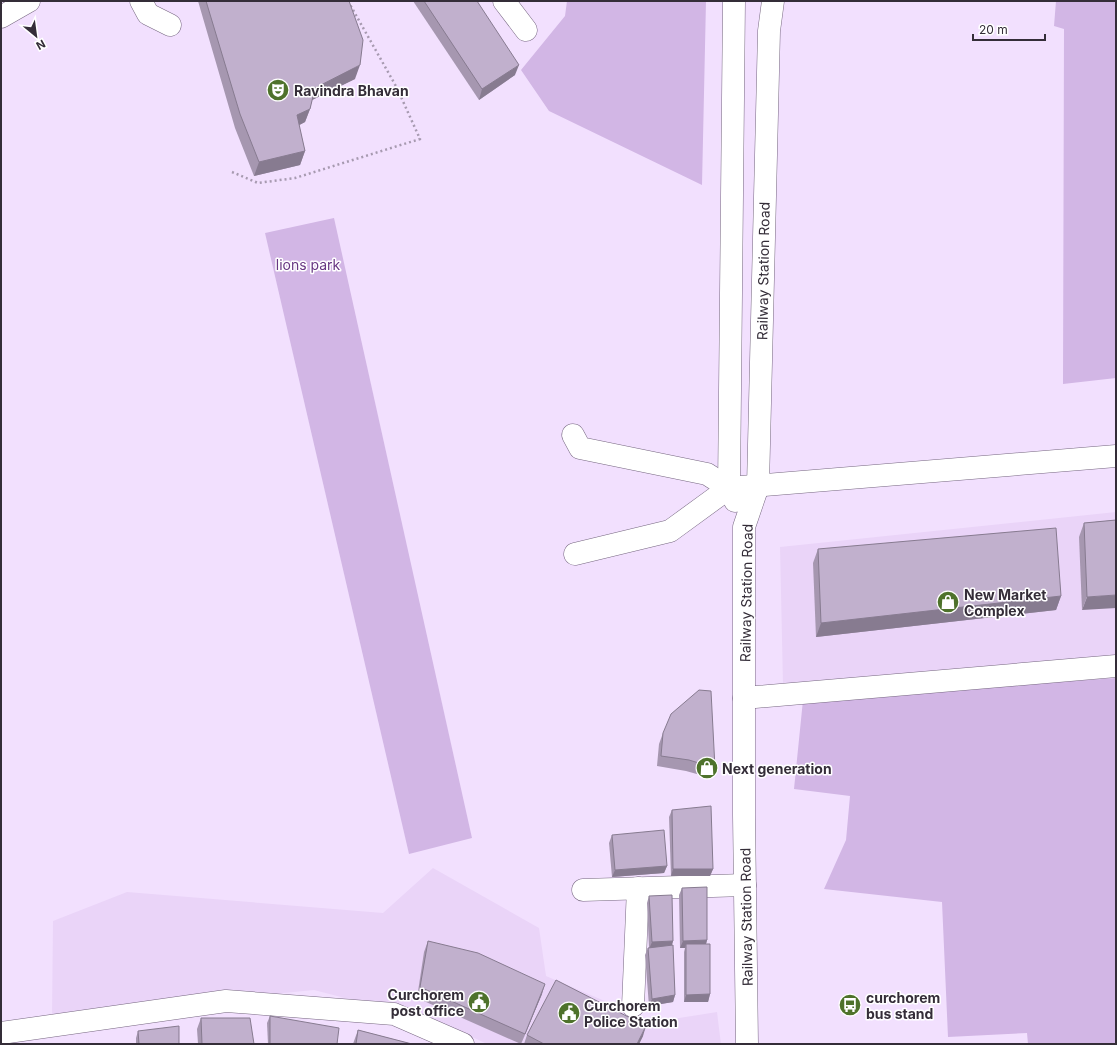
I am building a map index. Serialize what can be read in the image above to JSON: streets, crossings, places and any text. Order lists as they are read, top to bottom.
{
  "streets": {
    "street": ["Railway Station Road"]
  },
  "parks": ["lions park"],
  "places": {
    "theatre": ["Ravindra Bhavan"],
    "shop": ["New Market Complex", "Next generation"],
    "public building": ["Curchorem post office", "Curchorem Police Station"],
    "bus stop": ["curchorem bus stand"]
  },
  "scale_bar": "20 m",
  "north": "bottom right"
}
